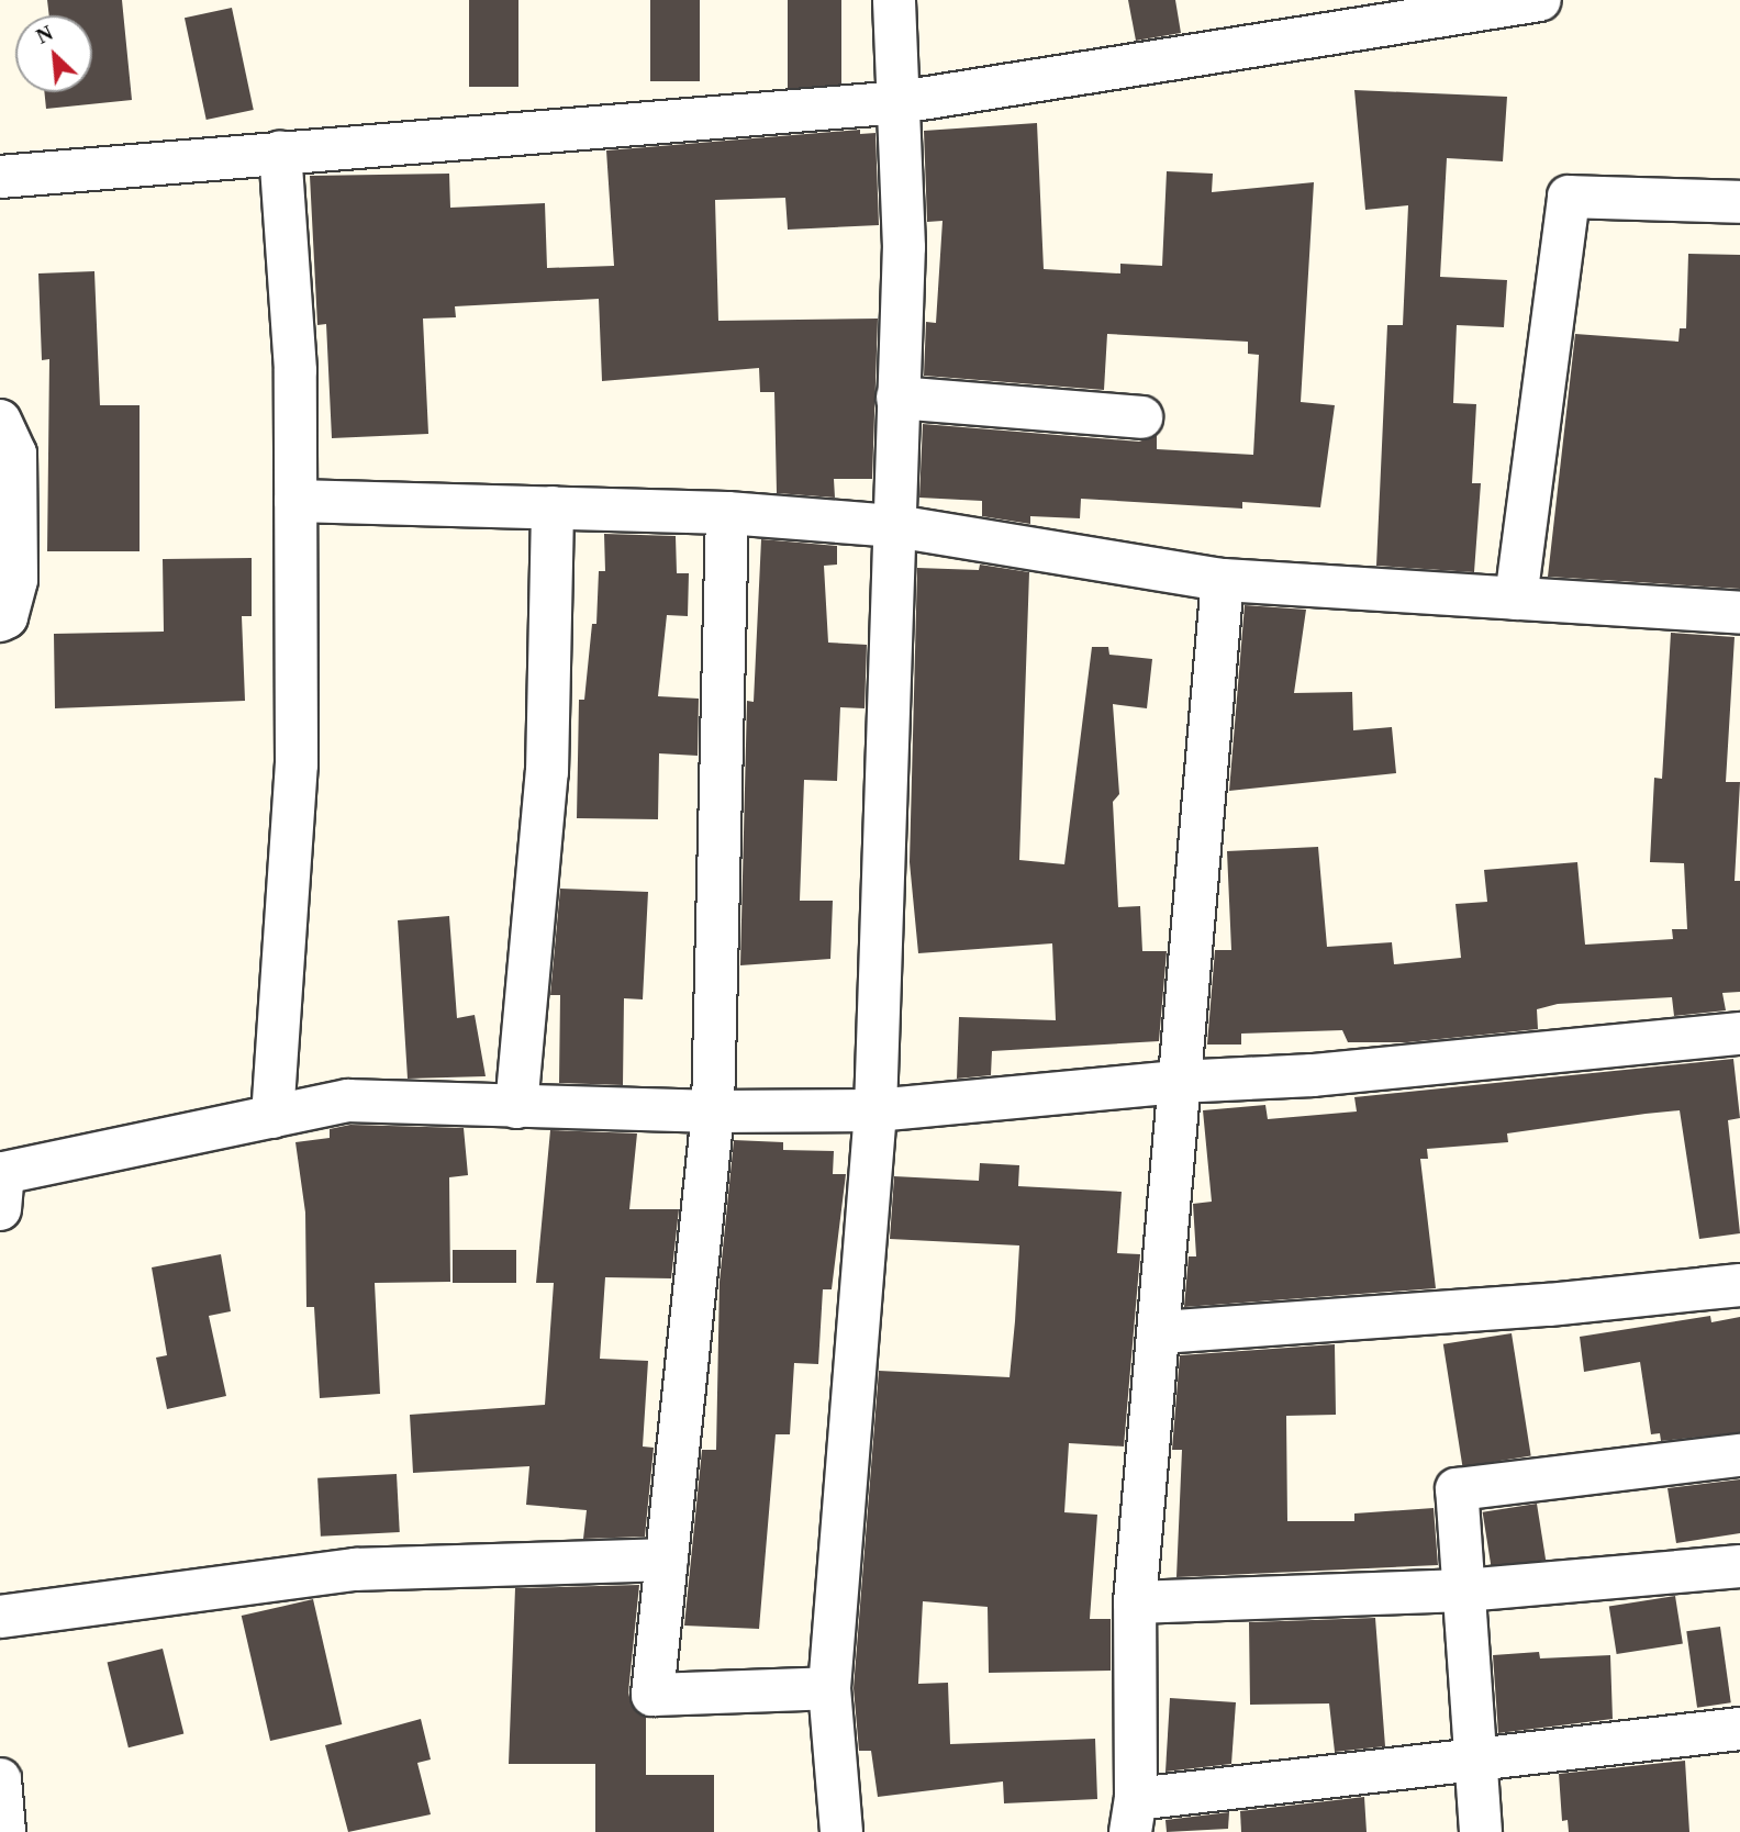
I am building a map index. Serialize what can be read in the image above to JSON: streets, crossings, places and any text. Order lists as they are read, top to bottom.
{
  "north": "top left"
}
